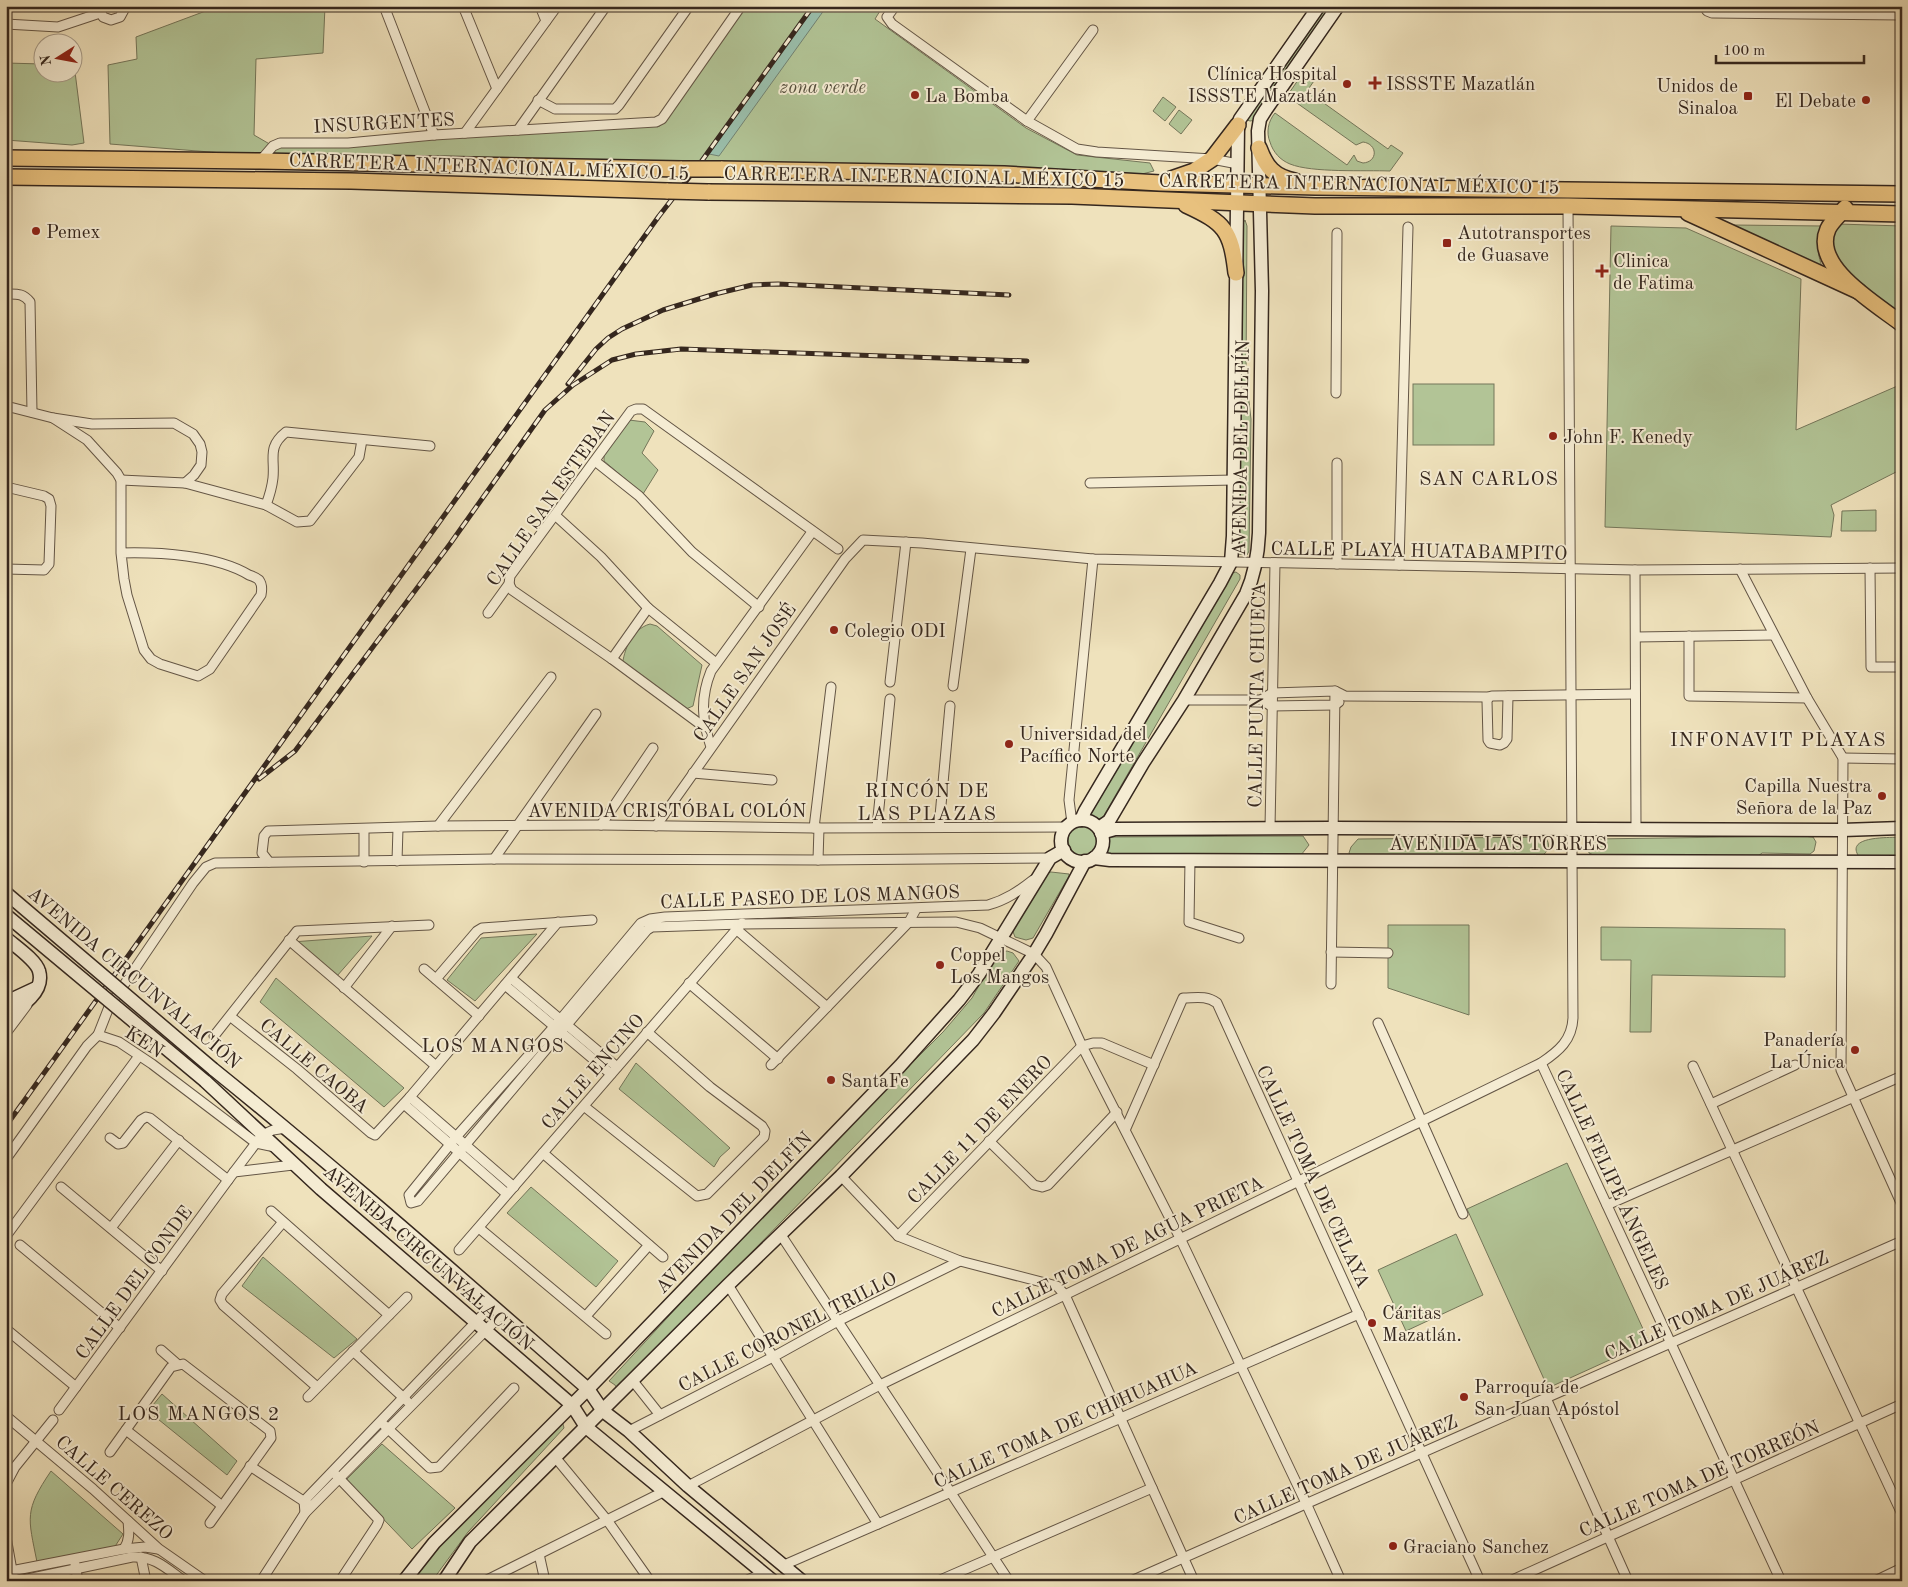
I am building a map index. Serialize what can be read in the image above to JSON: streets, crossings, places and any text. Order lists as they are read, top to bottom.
{
  "streets": {
    "main road": ["CARRETERA INTERNACIONAL MÉXICO 15"],
    "street": [
      "INSURGENTES",
      "AVENIDA DEL DELFÍN",
      "CALLE SAN ESTEBAN",
      "CALLE PLAYA HUATABAMPITO",
      "CALLE SAN JOSÉ",
      "CALLE PUNTA CHUECA",
      "AVENIDA CRISTÓBAL COLÓN",
      "AVENIDA LAS TORRES",
      "CALLE PASEO DE LOS MANGOS",
      "AVENIDA CIRCUNVALACIÓN",
      "KEN",
      "CALLE CAOBA",
      "CALLE ENCINO",
      "CALLE 11 DE ENERO",
      "CALLE TOMA DE CELAYA",
      "CALLE FELIPE ÁNGELES",
      "CALLE TOMA DE AGUA PRIETA",
      "CALLE DEL CONDE",
      "CALLE TOMA DE JUÁREZ",
      "CALLE CORONEL TRILLO",
      "CALLE TOMA DE CHIHUAHUA",
      "CALLE TOMA DE TORREÓN",
      "CALLE CEREZO"
    ]
  },
  "crossings": [
    ["INSURGENTES", "CARRETERA INTERNACIONAL MÉXICO 15"],
    ["CARRETERA INTERNACIONAL MÉXICO 15", "AVENIDA DEL DELFÍN"],
    ["AVENIDA DEL DELFÍN", "CALLE PLAYA HUATABAMPITO"],
    ["AVENIDA DEL DELFÍN", "AVENIDA CRISTÓBAL COLÓN"],
    ["AVENIDA DEL DELFÍN", "AVENIDA LAS TORRES"],
    ["AVENIDA DEL DELFÍN", "CALLE PASEO DE LOS MANGOS"],
    ["AVENIDA DEL DELFÍN", "AVENIDA CIRCUNVALACIÓN"],
    ["CALLE PLAYA HUATABAMPITO", "CALLE SAN JOSÉ"],
    ["CALLE PLAYA HUATABAMPITO", "CALLE PUNTA CHUECA"],
    ["CALLE SAN JOSÉ", "AVENIDA CRISTÓBAL COLÓN"],
    ["CALLE PUNTA CHUECA", "AVENIDA LAS TORRES"],
    ["AVENIDA CRISTÓBAL COLÓN", "AVENIDA LAS TORRES"],
    ["AVENIDA LAS TORRES", "CALLE TOMA DE AGUA PRIETA"],
    ["CALLE PASEO DE LOS MANGOS", "CALLE ENCINO"],
    ["AVENIDA CIRCUNVALACIÓN", "KEN"],
    ["AVENIDA CIRCUNVALACIÓN", "CALLE TOMA DE AGUA PRIETA"],
    ["AVENIDA CIRCUNVALACIÓN", "CALLE CORONEL TRILLO"],
    ["AVENIDA CIRCUNVALACIÓN", "CALLE TOMA DE CHIHUAHUA"],
    ["CALLE TOMA DE CELAYA", "CALLE TOMA DE AGUA PRIETA"],
    ["CALLE TOMA DE CELAYA", "CALLE TOMA DE JUÁREZ"],
    ["CALLE TOMA DE CELAYA", "CALLE TOMA DE CHIHUAHUA"],
    ["CALLE FELIPE ÁNGELES", "CALLE TOMA DE AGUA PRIETA"],
    ["CALLE FELIPE ÁNGELES", "CALLE TOMA DE JUÁREZ"],
    ["CALLE FELIPE ÁNGELES", "CALLE TOMA DE TORREÓN"]
  ],
  "districts": [
    "SAN CARLOS",
    "INFONAVIT PLAYAS",
    "RINCÓN DE LAS PLAZAS",
    "LOS MANGOS",
    "LOS MANGOS 2"
  ],
  "parks": ["zona verde"],
  "places": {
    "health": ["ISSSTE Mazatlán", "Clinica de Fatima"],
    "other": [
      "Clínica Hospital ISSSTE Mazatlán",
      "La Bomba",
      "El Debate",
      "Pemex",
      "John F. Kenedy",
      "Colegio ODI",
      "Universidad del Pacífico Norte",
      "Capilla Nuestra Señora de la Paz",
      "Coppel Los Mangos",
      "Panadería La Única",
      "SantaFe",
      "Cáritas Mazatlán.",
      "Parroquía de San Juan Apóstol",
      "Graciano Sanchez"
    ],
    "transit": ["Unidos de Sinaloa", "Autotransportes de Guasave"]
  },
  "scale_bar": "100 m",
  "north": "left"
}
